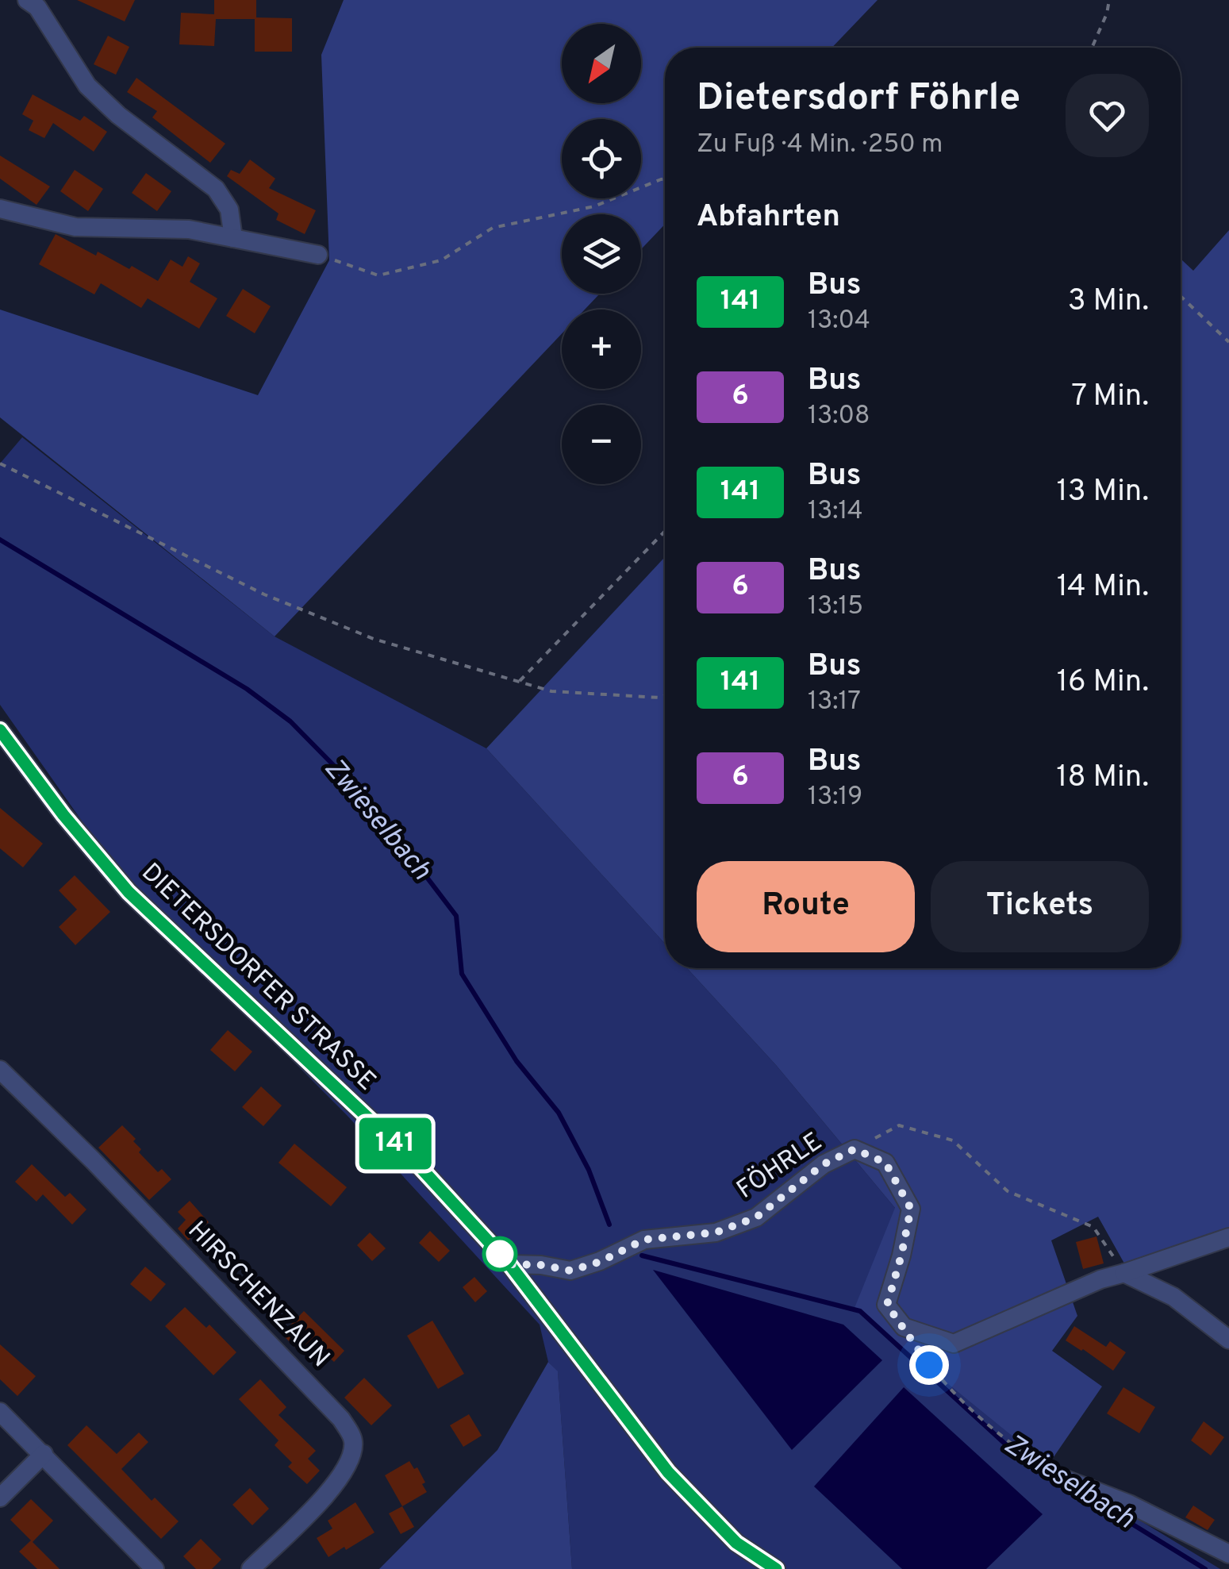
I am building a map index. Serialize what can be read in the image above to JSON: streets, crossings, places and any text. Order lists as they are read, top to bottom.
{
  "streets": {
    "street": ["DIETERSDORFER STRASSE", "FÖHRLE", "HIRSCHENZAUN"]
  },
  "crossings": [
    ["DIETERSDORFER STRASSE", "FÖHRLE"]
  ],
  "water": ["Zwieselbach"],
  "lines": ["bus line 141"],
  "north": "bottom left",
  "page": {
    "on_map": "141",
    "map_buttons": ["+", "−"],
    "heading": [
      ["Dietersdorf Föhrle", "Zu Fuß · 4 Min. · 250 m"],
      "Abfahrten"
    ],
    "list": [
      {
        "mark": "141",
        "name": "Bus",
        "note": "13:04",
        "value": "3 Min."
      },
      {
        "mark": "6",
        "name": "Bus",
        "note": "13:08",
        "value": "7 Min."
      },
      {
        "mark": "141",
        "name": "Bus",
        "note": "13:14",
        "value": "13 Min."
      },
      {
        "mark": "6",
        "name": "Bus",
        "note": "13:15",
        "value": "14 Min."
      },
      {
        "mark": "141",
        "name": "Bus",
        "note": "13:17",
        "value": "16 Min."
      },
      {
        "mark": "6",
        "name": "Bus",
        "note": "13:19",
        "value": "18 Min."
      }
    ],
    "buttons": ["Route", "Tickets"]
  }
}
